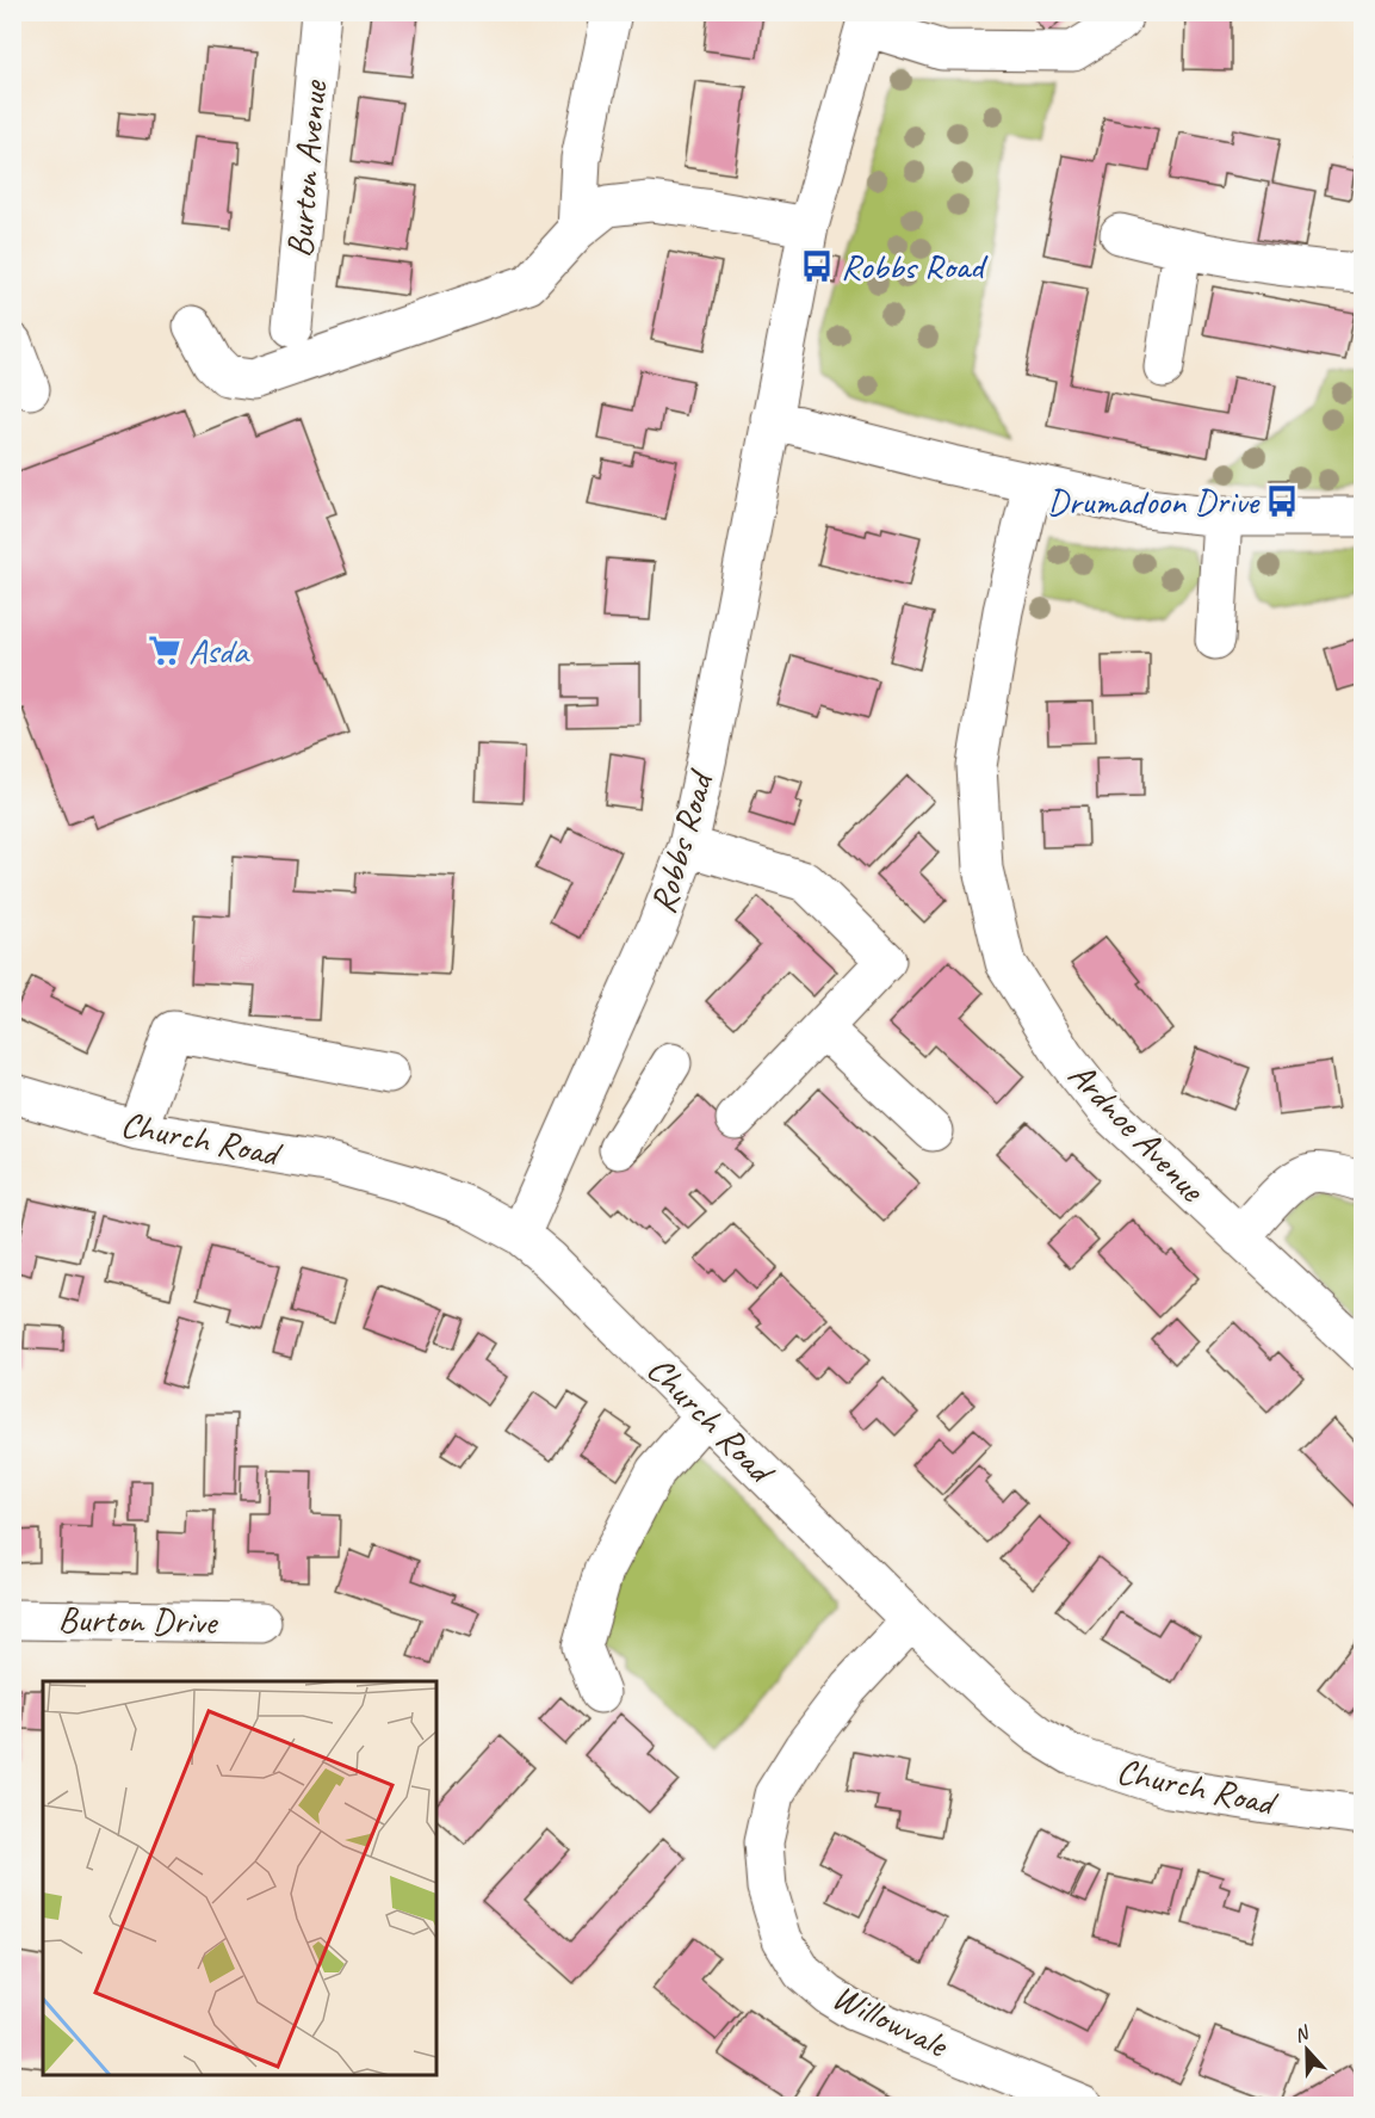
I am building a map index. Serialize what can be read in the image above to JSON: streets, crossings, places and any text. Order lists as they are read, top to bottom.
{
  "streets": {
    "street": [
      "Burton Avenue",
      "Robbs Road",
      "Ardnoe Avenue",
      "Church Road",
      "Burton Drive",
      "Willowvale"
    ]
  },
  "crossings": [
    ["Robbs Road", "Church Road"],
    ["Church Road", "Willowvale"]
  ],
  "places": {
    "bus stop": ["Robbs Road", "Drumadoon Drive"],
    "supermarket": ["Asda"]
  },
  "north": "top"
}
